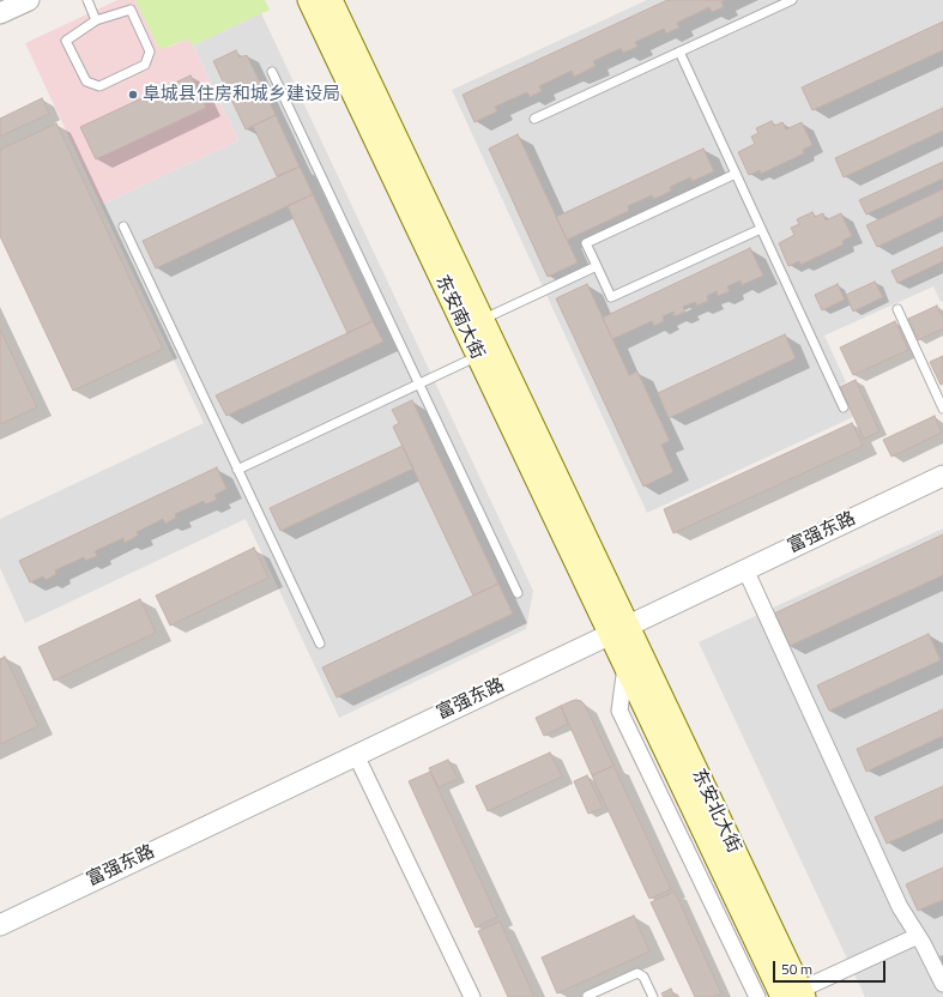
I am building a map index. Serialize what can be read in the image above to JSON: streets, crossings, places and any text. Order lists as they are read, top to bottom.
{
  "streets": {
    "main road": ["东安南大街", "东安北大街"],
    "street": ["富强东路"]
  },
  "crossings": [
    ["东安南大街", "富强东路"],
    ["东安南大街", "东安北大街"],
    ["富强东路", "东安北大街"]
  ],
  "places": ["阜城县住房和城乡建设局"],
  "scale_bar": "50 m"
}
